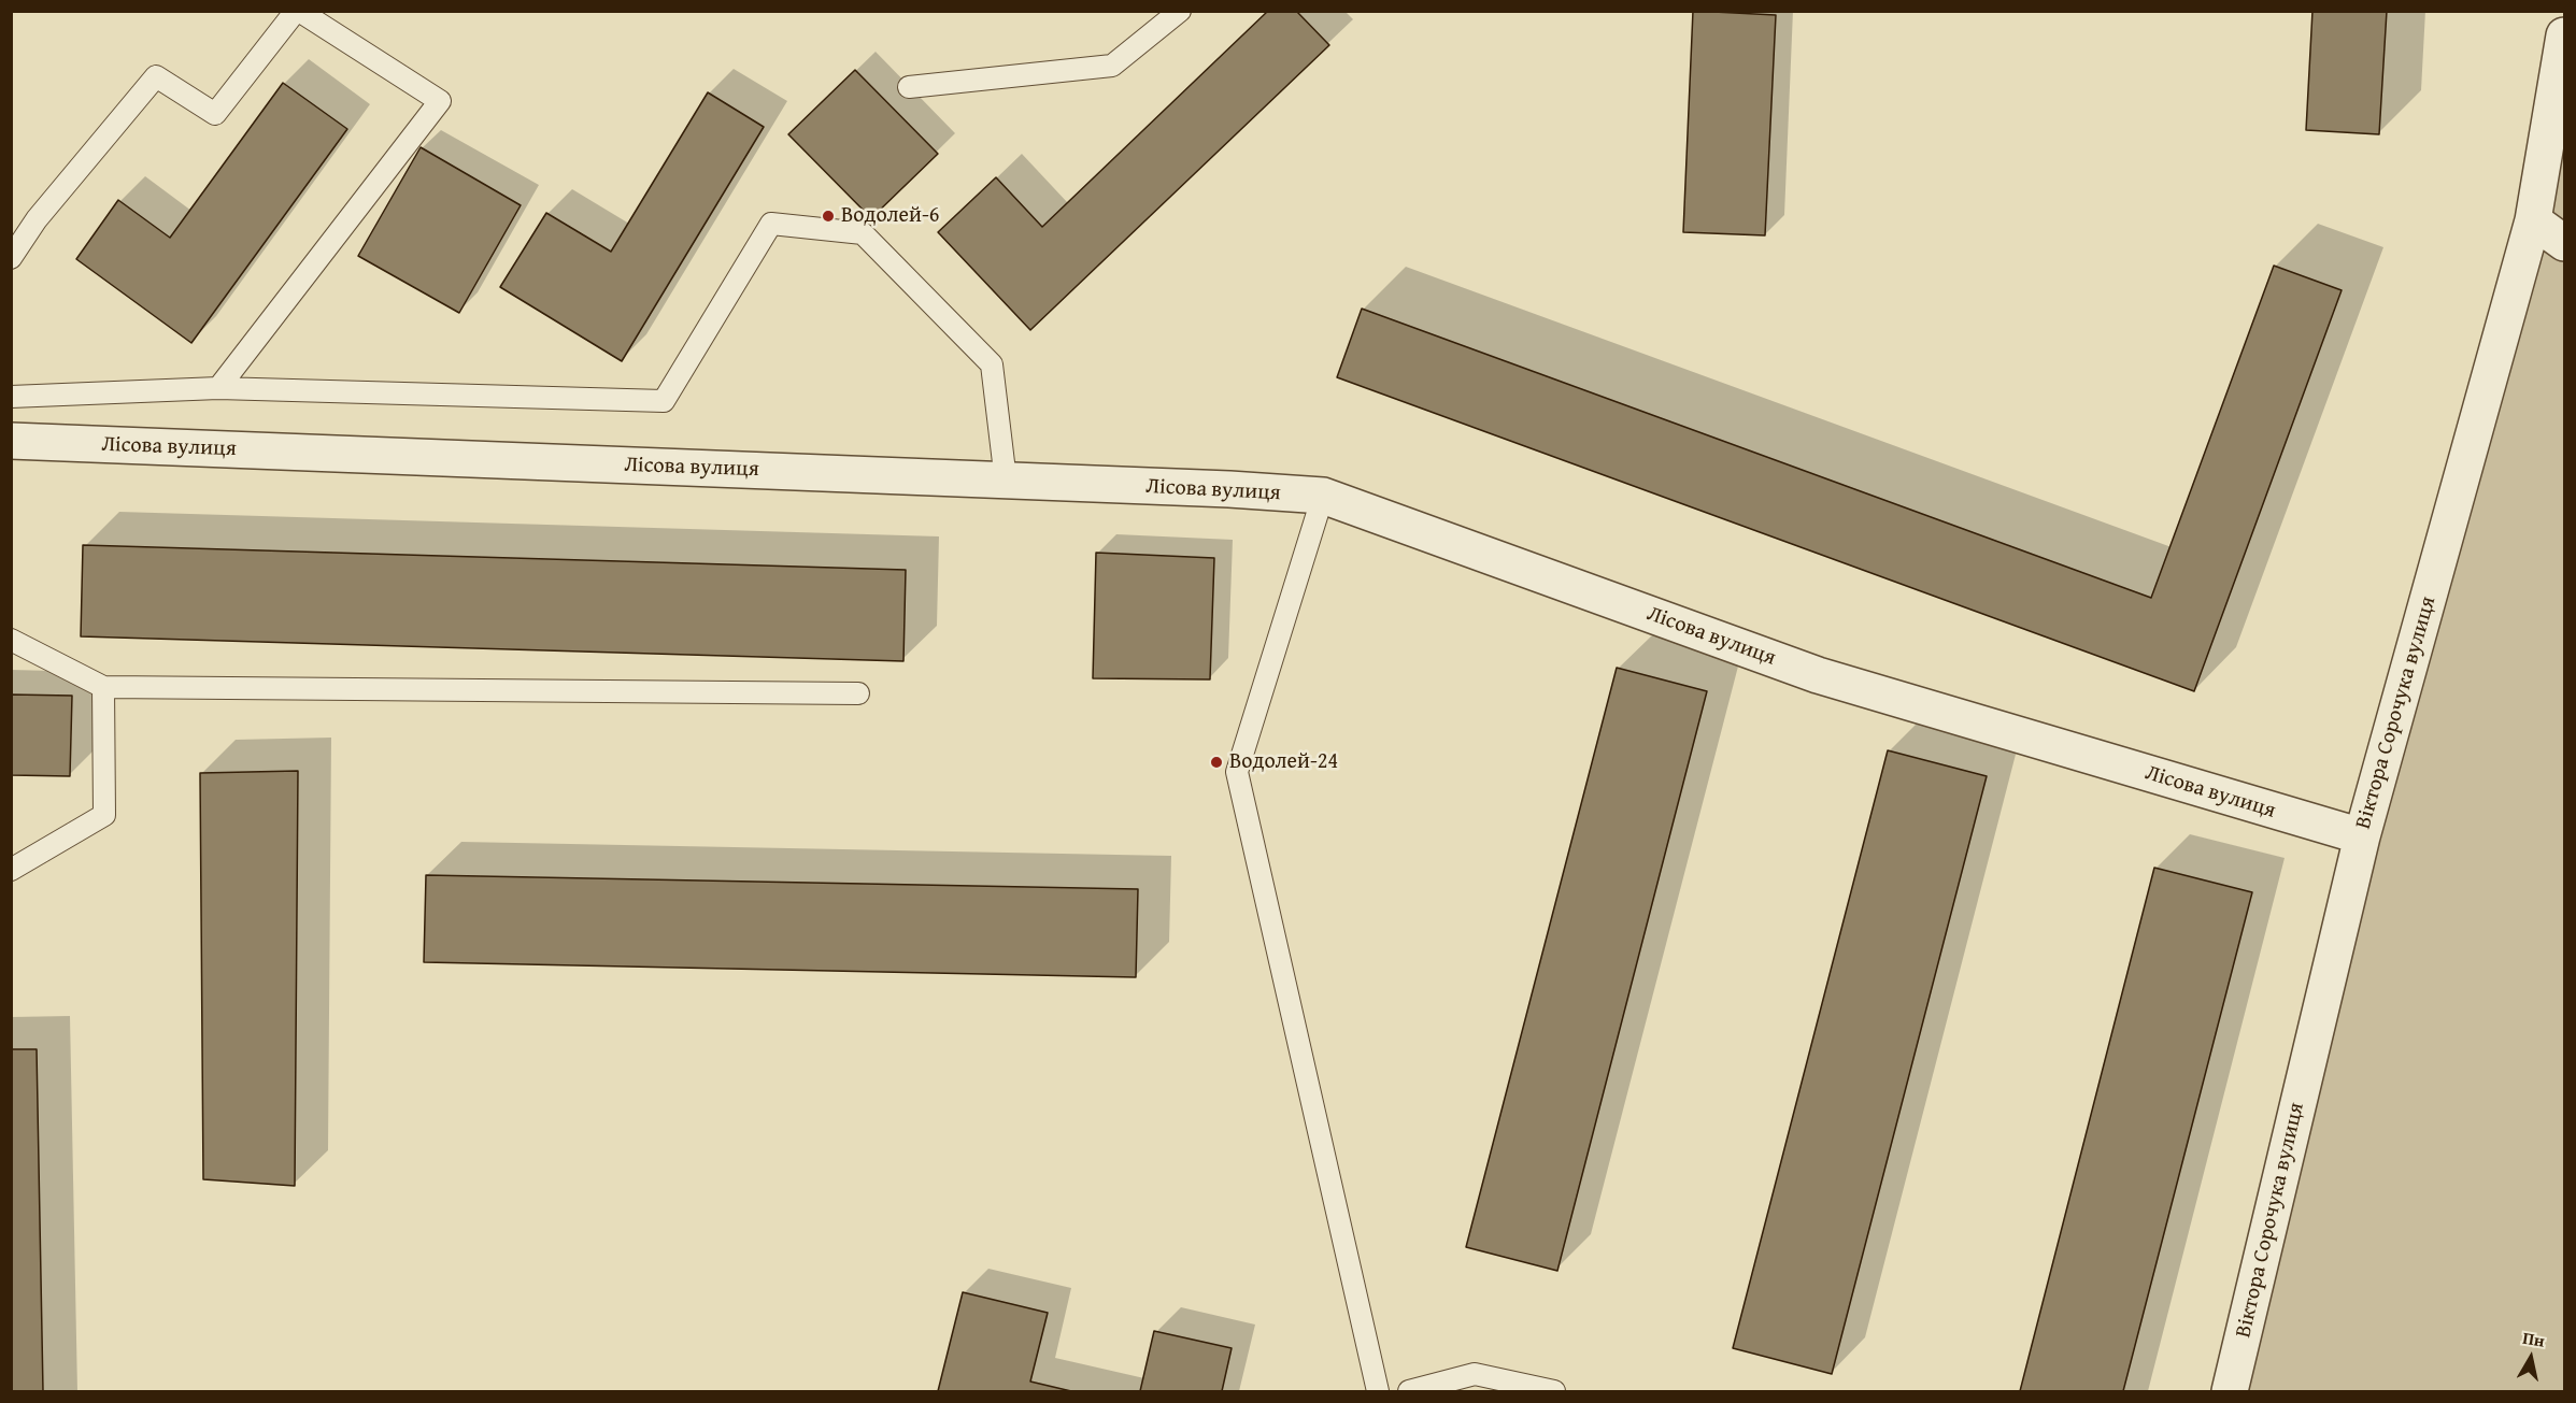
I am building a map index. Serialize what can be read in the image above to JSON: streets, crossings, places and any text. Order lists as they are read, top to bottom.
{
  "streets": {
    "street": ["Лісова вулиця", "Віктора Сорочука вулиця"]
  },
  "crossings": [
    ["Лісова вулиця", "Віктора Сорочука вулиця"]
  ],
  "places": ["Водолей-6", "Водолей-24"],
  "north": "top"
}
